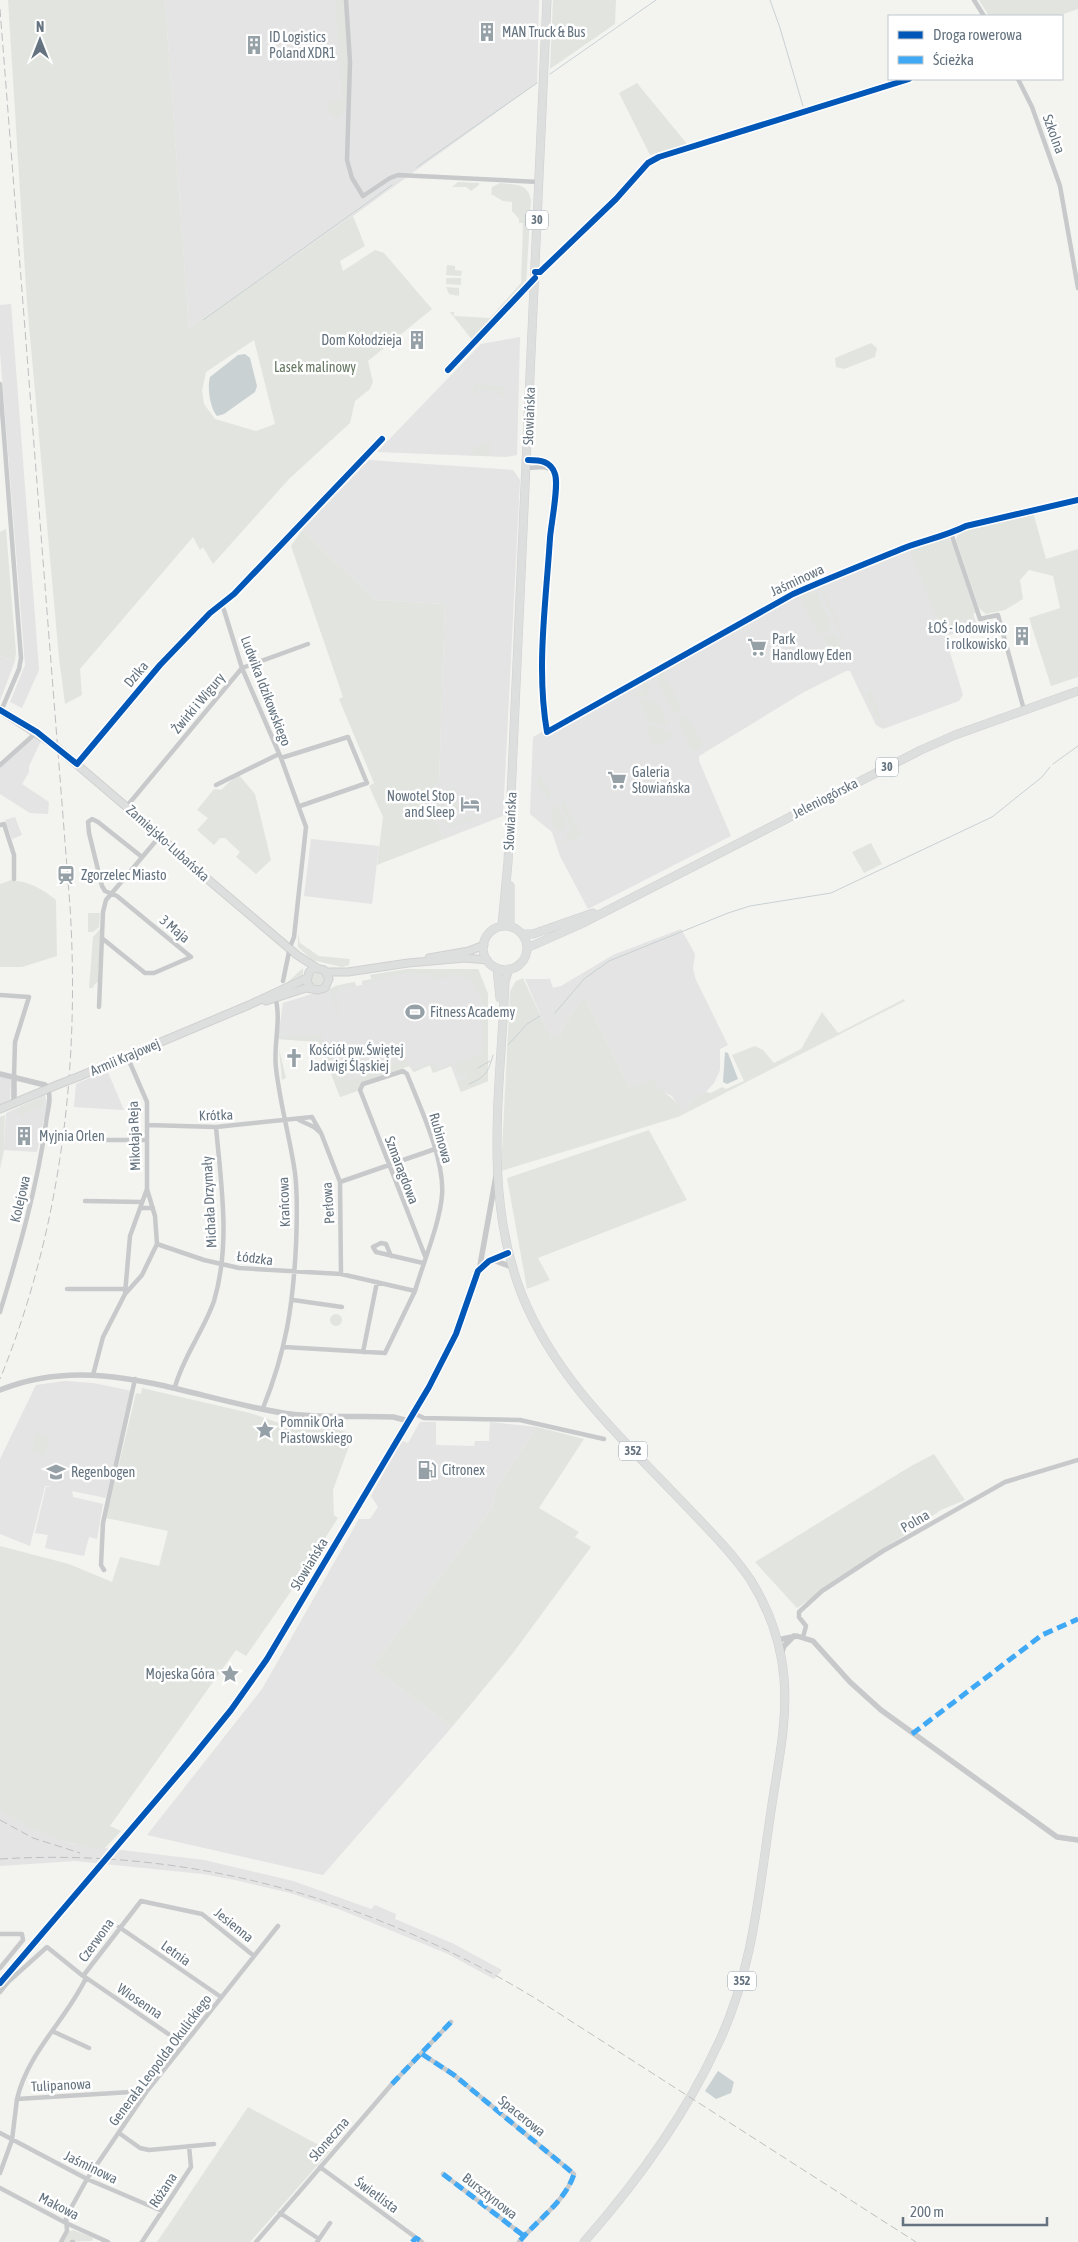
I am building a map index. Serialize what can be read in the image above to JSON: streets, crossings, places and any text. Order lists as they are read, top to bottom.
{
  "streets": {
    "main road": [
      "30",
      "Słowiańska",
      "Jeleniogórska",
      "Zamiejsko-Lubańska",
      "Armii Krajowej",
      "352"
    ],
    "street": [
      "Szkolna",
      "Jaśminowa",
      "Dzika",
      "Ludwika Idzikowskiego",
      "Żwirki i Wigury",
      "3 Maja",
      "Krótka",
      "Mikołaja Reja",
      "Rubinowa",
      "Szmaragdowa",
      "Kolejowa",
      "Michała Drzymały",
      "Krańcowa",
      "Perłowa",
      "Łódzka",
      "Polna",
      "Jesienna",
      "Czerwona",
      "Letnia",
      "Wiosenna",
      "Generała Leopolda Okulickiego",
      "Tulipanowa",
      "Spacerowa",
      "Słoneczna",
      "Różana",
      "Świetlista",
      "Bursztynowa",
      "Makowa"
    ]
  },
  "crossings": [
    ["30", "Słowiańska"],
    ["30", "Jeleniogórska"],
    ["30", "352"],
    ["Słowiańska", "Jaśminowa"],
    ["Słowiańska", "Jeleniogórska"],
    ["Słowiańska", "352"],
    ["Jaśminowa", "Generała Leopolda Okulickiego"],
    ["Jaśminowa", "Tulipanowa"],
    ["Jaśminowa", "Różana"],
    ["Dzika", "Ludwika Idzikowskiego"],
    ["Dzika", "Zamiejsko-Lubańska"],
    ["Ludwika Idzikowskiego", "Żwirki i Wigury"],
    ["Ludwika Idzikowskiego", "Zamiejsko-Lubańska"],
    ["Żwirki i Wigury", "Zamiejsko-Lubańska"],
    ["Jeleniogórska", "352"],
    ["Zamiejsko-Lubańska", "Armii Krajowej"],
    ["Armii Krajowej", "Mikołaja Reja"],
    ["Armii Krajowej", "Kolejowa"],
    ["Armii Krajowej", "Krańcowa"],
    ["Krótka", "Mikołaja Reja"],
    ["Krótka", "Michała Drzymały"],
    ["Krótka", "Krańcowa"],
    ["Krótka", "Perłowa"],
    ["Mikołaja Reja", "Łódzka"],
    ["Rubinowa", "Szmaragdowa"],
    ["Rubinowa", "Łódzka"],
    ["Michała Drzymały", "Łódzka"],
    ["Krańcowa", "Perłowa"],
    ["Krańcowa", "Łódzka"],
    ["Perłowa", "Łódzka"],
    ["Jesienna", "Czerwona"],
    ["Jesienna", "Generała Leopolda Okulickiego"],
    ["Czerwona", "Letnia"],
    ["Czerwona", "Wiosenna"],
    ["Letnia", "Generała Leopolda Okulickiego"],
    ["Wiosenna", "Generała Leopolda Okulickiego"],
    ["Generała Leopolda Okulickiego", "Tulipanowa"],
    ["Generała Leopolda Okulickiego", "Makowa"],
    ["Spacerowa", "Słoneczna"],
    ["Spacerowa", "Bursztynowa"],
    ["Słoneczna", "Świetlista"]
  ],
  "parks": ["Lasek malinowy"],
  "places": {
    "building": [
      "MAN Truck & Bus",
      "ID Logistics Poland XDR1",
      "Dom Kołodzieja",
      "ŁOŚ - lodowisko i rolkowisko",
      "Myjnia Orlen"
    ],
    "supermarket": ["Park Handlowy Eden", "Galeria Słowiańska"],
    "hotel": ["Nowotel Stop and Sleep"],
    "station": ["Zgorzelec Miasto"],
    "sports": ["Fitness Academy"],
    "church": ["Kościół pw. Świętej Jadwigi Śląskiej"],
    "place": ["Pomnik Orła Piastowskiego", "Mojeska Góra"],
    "fuel station": ["Citronex"],
    "school or university": ["Regenbogen"]
  },
  "legend": ["Droga rowerowa", "Ścieżka"],
  "scale_bar": "200 m",
  "north": "top"
}
